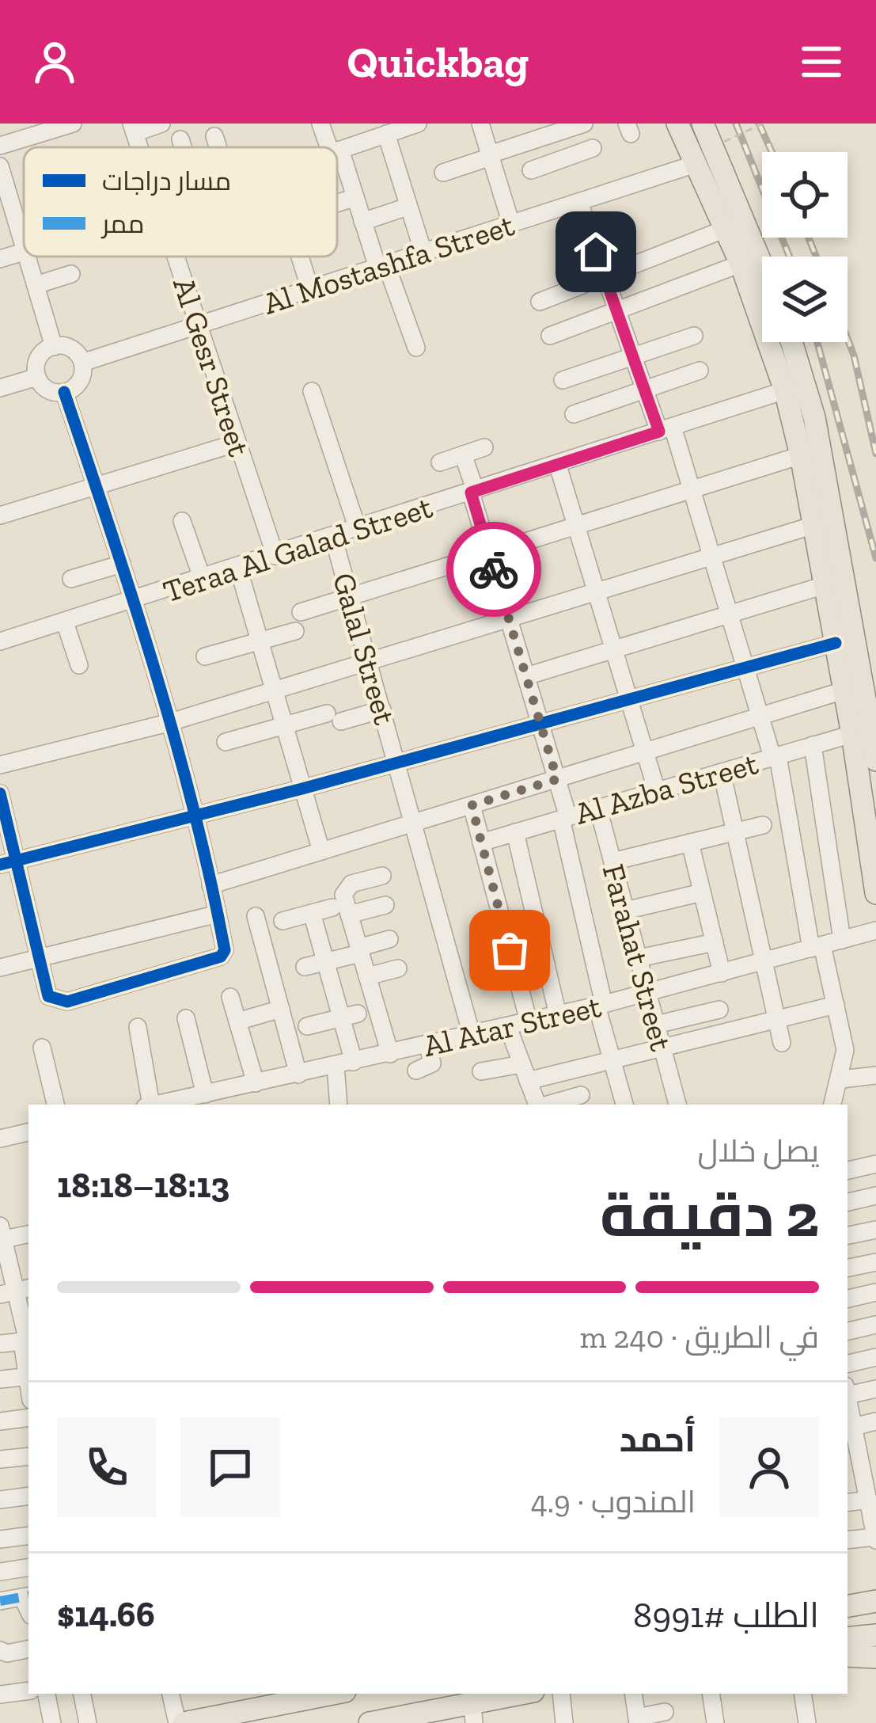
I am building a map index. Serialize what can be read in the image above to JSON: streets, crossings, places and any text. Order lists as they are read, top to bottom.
{
  "streets": {
    "street": [
      "Al Mostashfa Street",
      "Al Gesr Street",
      "Teraa Al Galad Street",
      "Galal Street",
      "Al Azba Street",
      "Farahat Street",
      "Al Atar Street"
    ]
  },
  "crossings": [
    ["Al Mostashfa Street", "Al Gesr Street"],
    ["Al Gesr Street", "Teraa Al Galad Street"],
    ["Teraa Al Galad Street", "Galal Street"],
    ["Galal Street", "Al Atar Street"],
    ["Al Azba Street", "Farahat Street"],
    ["Farahat Street", "Al Atar Street"]
  ],
  "legend": ["مسار دراجات", "ممر"],
  "page": {
    "header": "Quickbag",
    "heading": ["2 دقيقة", "يصل خلال", "18:13–18:18"],
    "panel": [
      "أحمد",
      "المندوب · 4.9",
      "الطلب #8991",
      "$14.66"
    ],
    "bar": "في الطريق · 240 m"
  }
}
